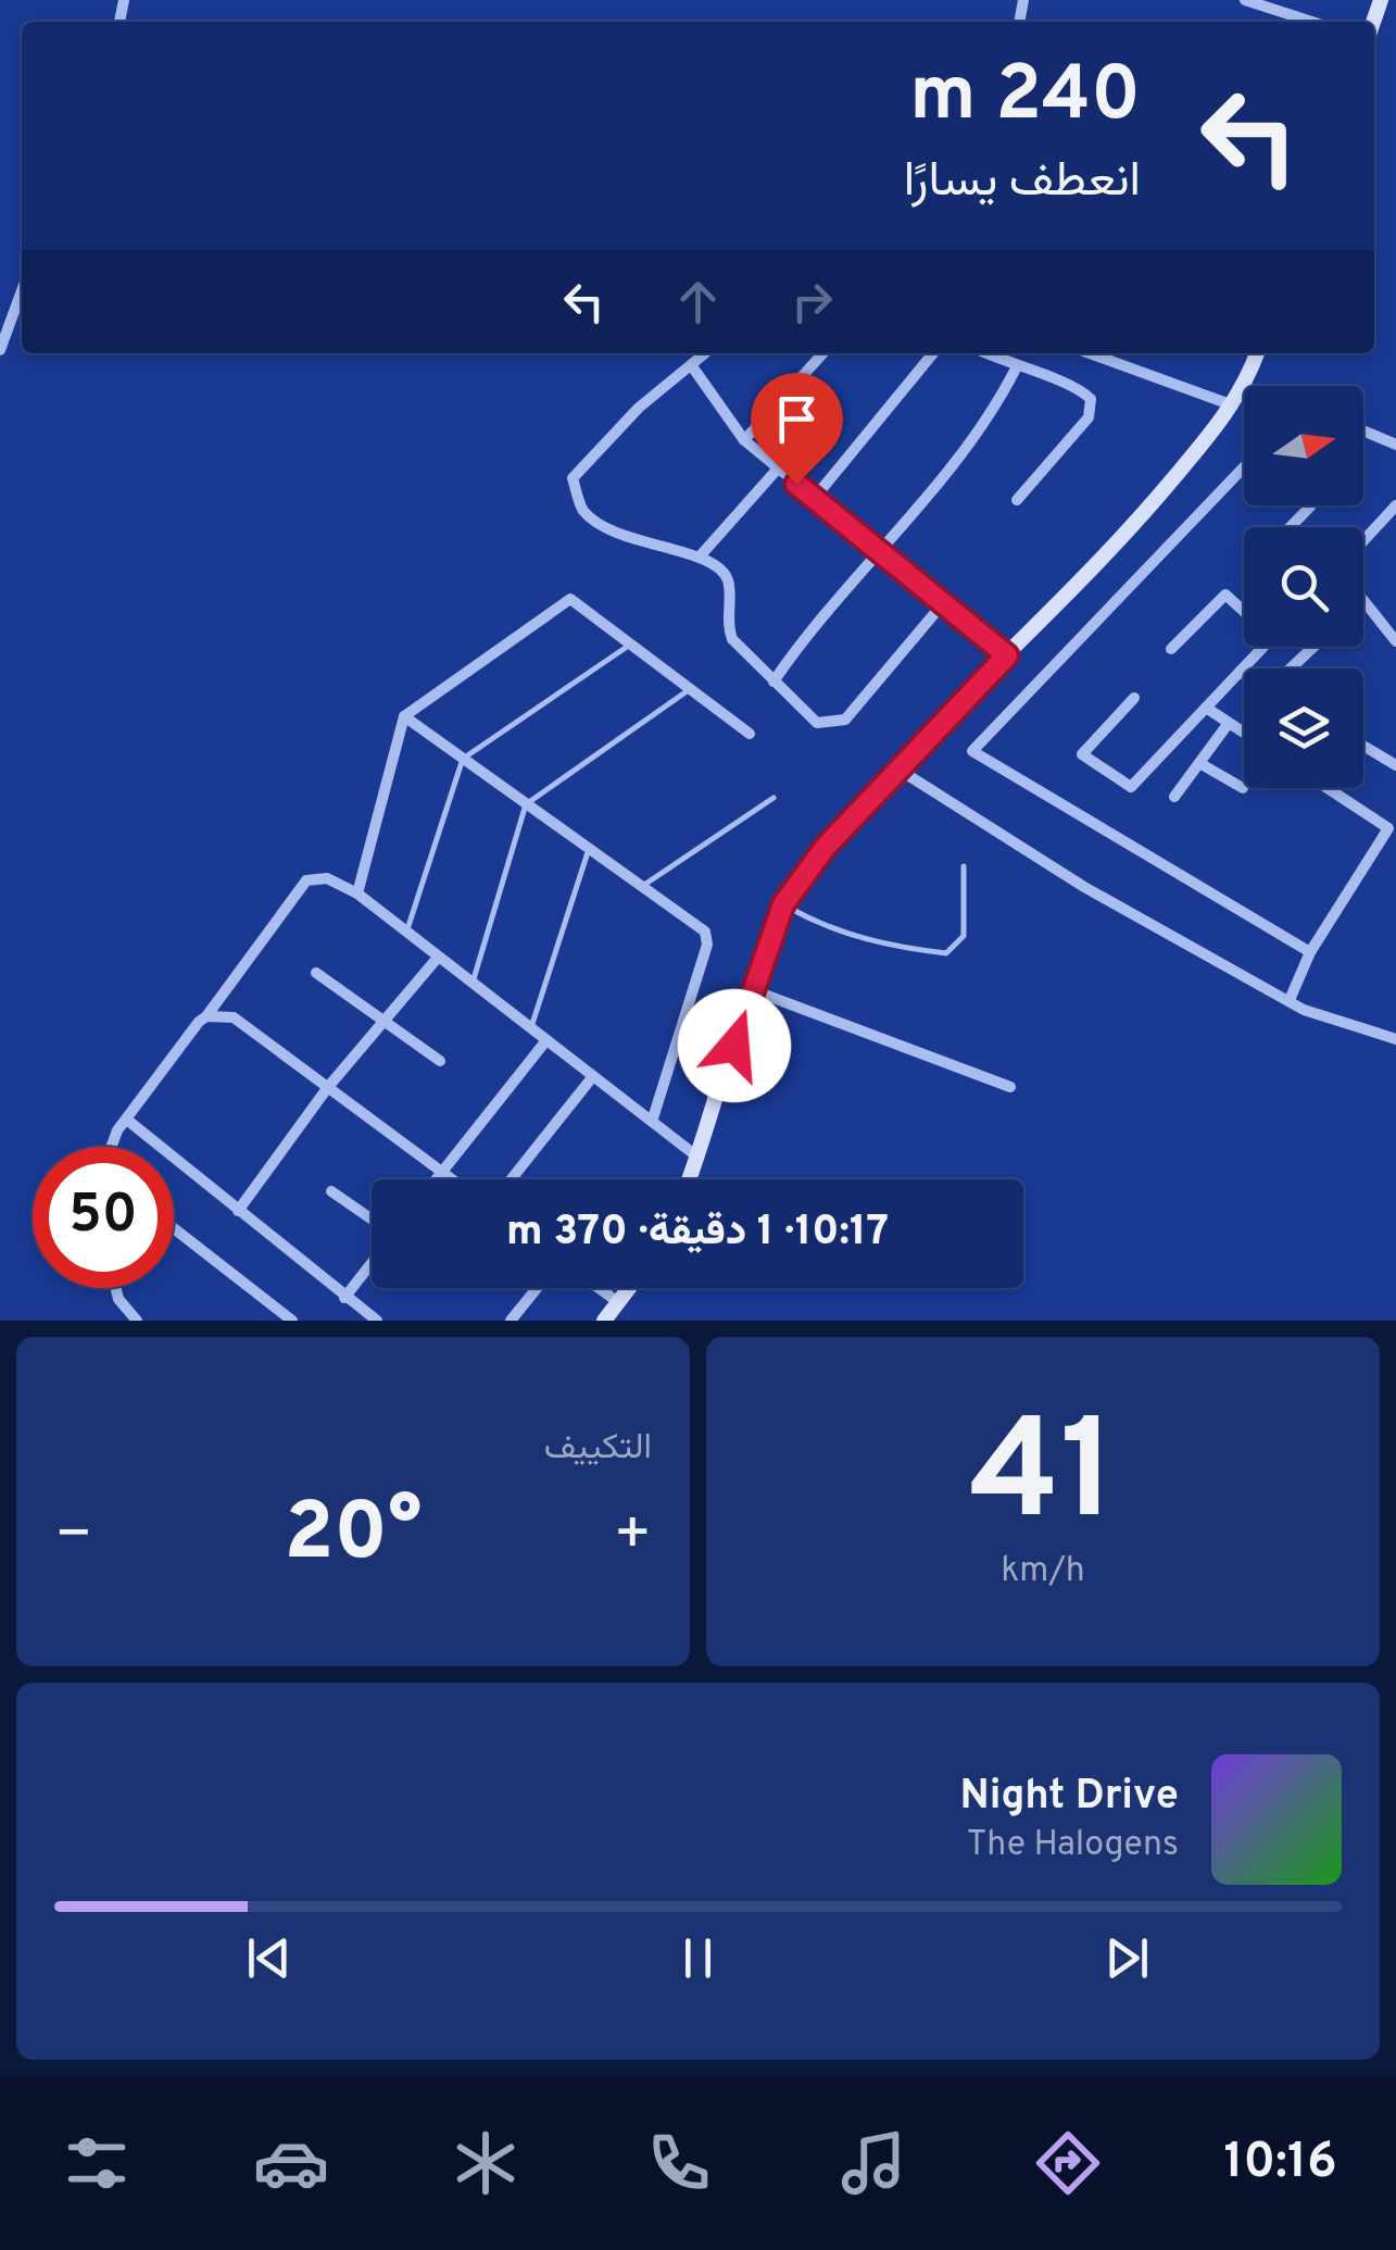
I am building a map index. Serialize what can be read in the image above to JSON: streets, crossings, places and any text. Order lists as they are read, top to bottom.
{
  "north": "right",
  "page": {
    "turn": ["240 m", "انعطف يسارًا"],
    "limit": "50",
    "trip": "10:17 · 1 دقيقة · 370 m",
    "tile": [
      ["41", "km/h"],
      "التكييف"
    ],
    "heat": ["−", "20°", "+"],
    "song": ["Night Drive", "The Halogens"],
    "tabs": "10:16"
  }
}
